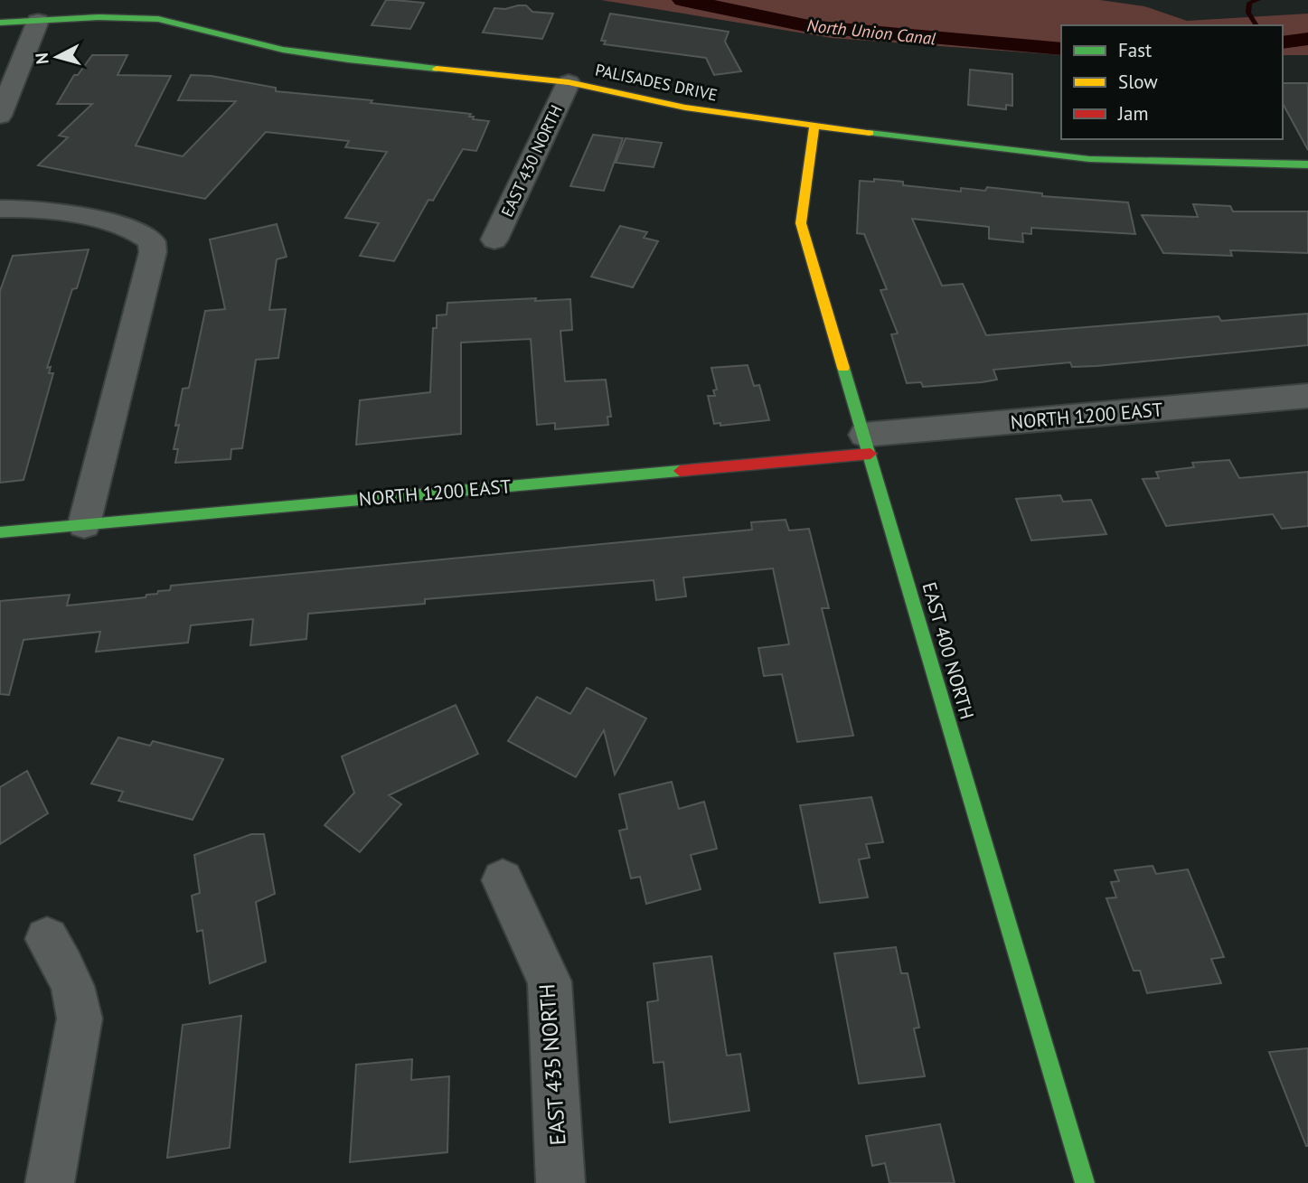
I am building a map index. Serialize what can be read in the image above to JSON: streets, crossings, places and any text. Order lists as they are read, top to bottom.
{
  "streets": {
    "street": [
      "PALISADES DRIVE",
      "EAST 430 NORTH",
      "NORTH 1200 EAST",
      "EAST 400 NORTH",
      "EAST 435 NORTH"
    ]
  },
  "crossings": [
    ["PALISADES DRIVE", "EAST 430 NORTH"],
    ["PALISADES DRIVE", "EAST 400 NORTH"],
    ["NORTH 1200 EAST", "EAST 400 NORTH"]
  ],
  "water": ["North Union Canal"],
  "legend": ["Fast", "Slow", "Jam"],
  "north": "left"
}
